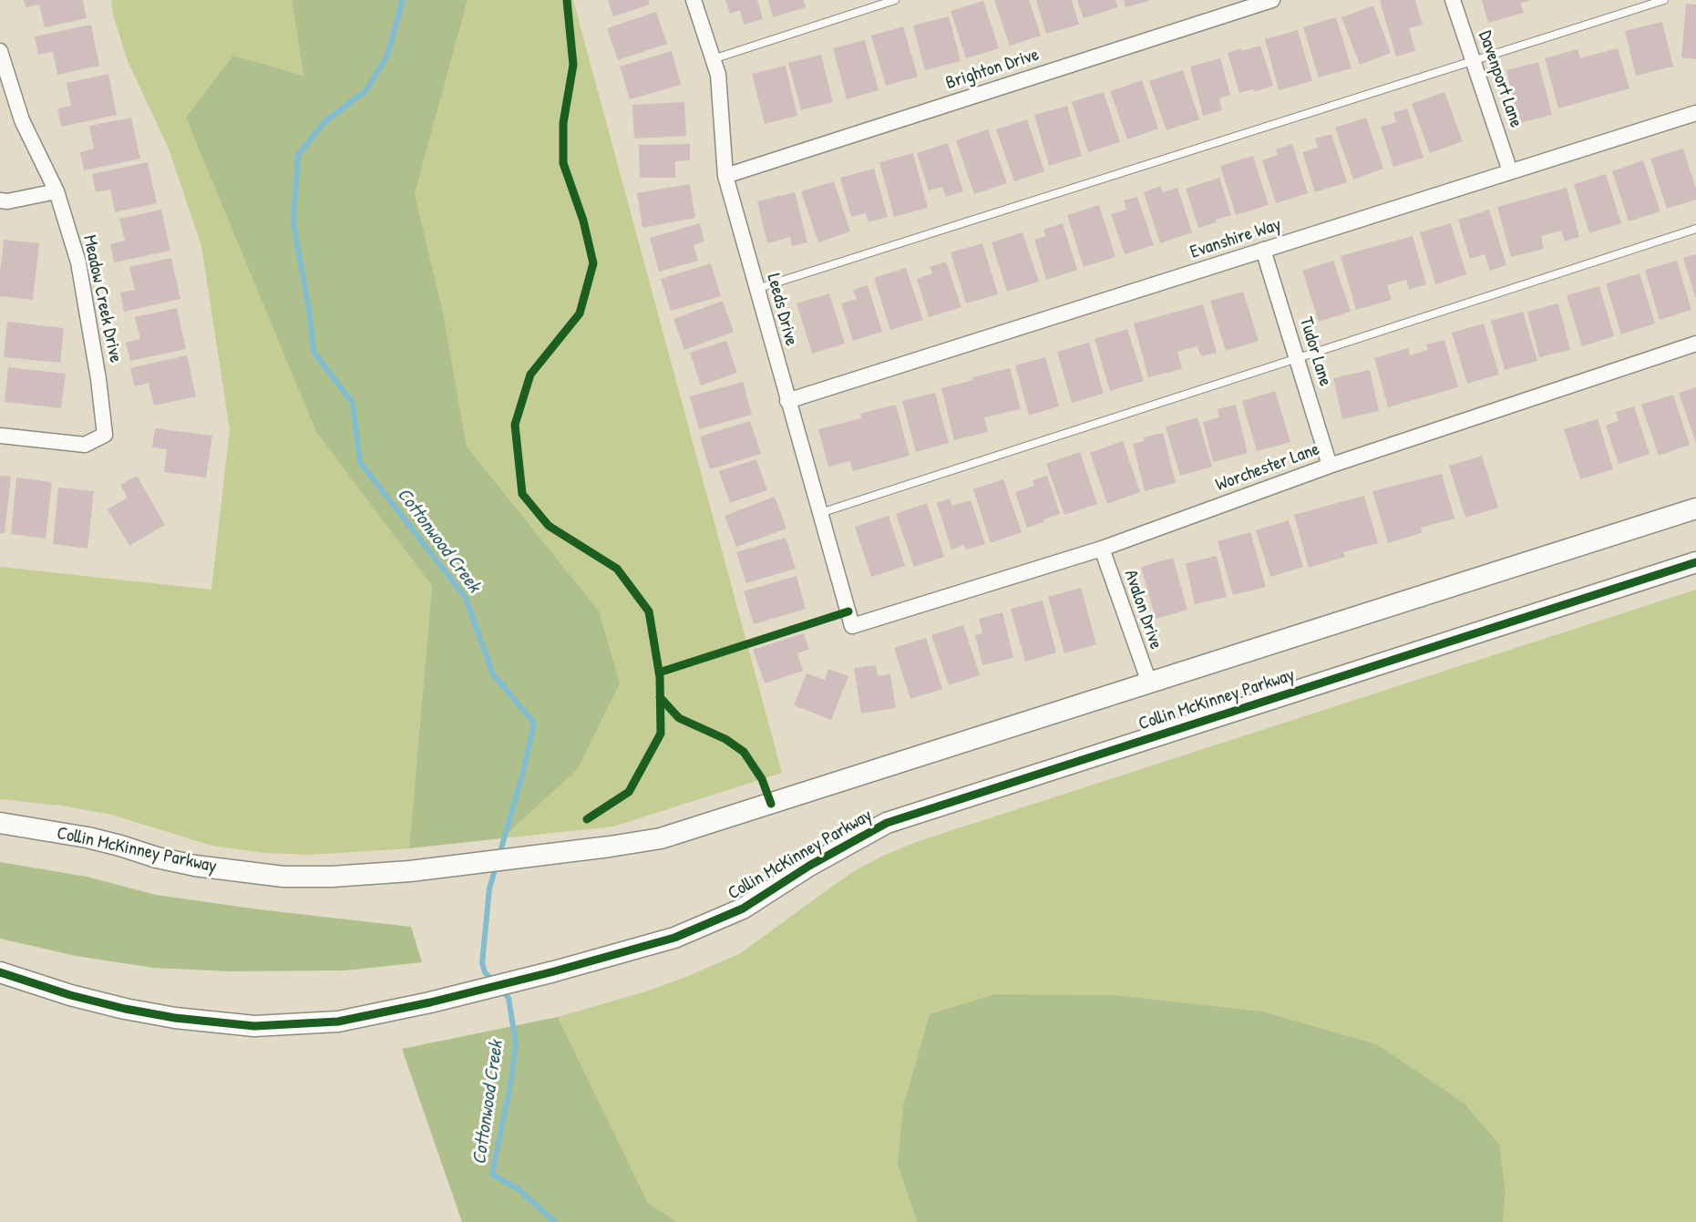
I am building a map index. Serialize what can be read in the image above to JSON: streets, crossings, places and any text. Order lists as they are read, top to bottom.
{
  "streets": {
    "street": [
      "Brighton Drive",
      "Davenport Lane",
      "Evanshire Way",
      "Meadow Creek Drive",
      "Leeds Drive",
      "Tudor Lane",
      "Worchester Lane",
      "Avalon Drive",
      "Collin McKinney Parkway"
    ]
  },
  "crossings": [
    ["Brighton Drive", "Leeds Drive"],
    ["Davenport Lane", "Evanshire Way"],
    ["Evanshire Way", "Leeds Drive"],
    ["Evanshire Way", "Tudor Lane"],
    ["Leeds Drive", "Worchester Lane"],
    ["Tudor Lane", "Worchester Lane"],
    ["Worchester Lane", "Avalon Drive"],
    ["Avalon Drive", "Collin McKinney Parkway"]
  ],
  "water": ["Cottonwood Creek"]
}
